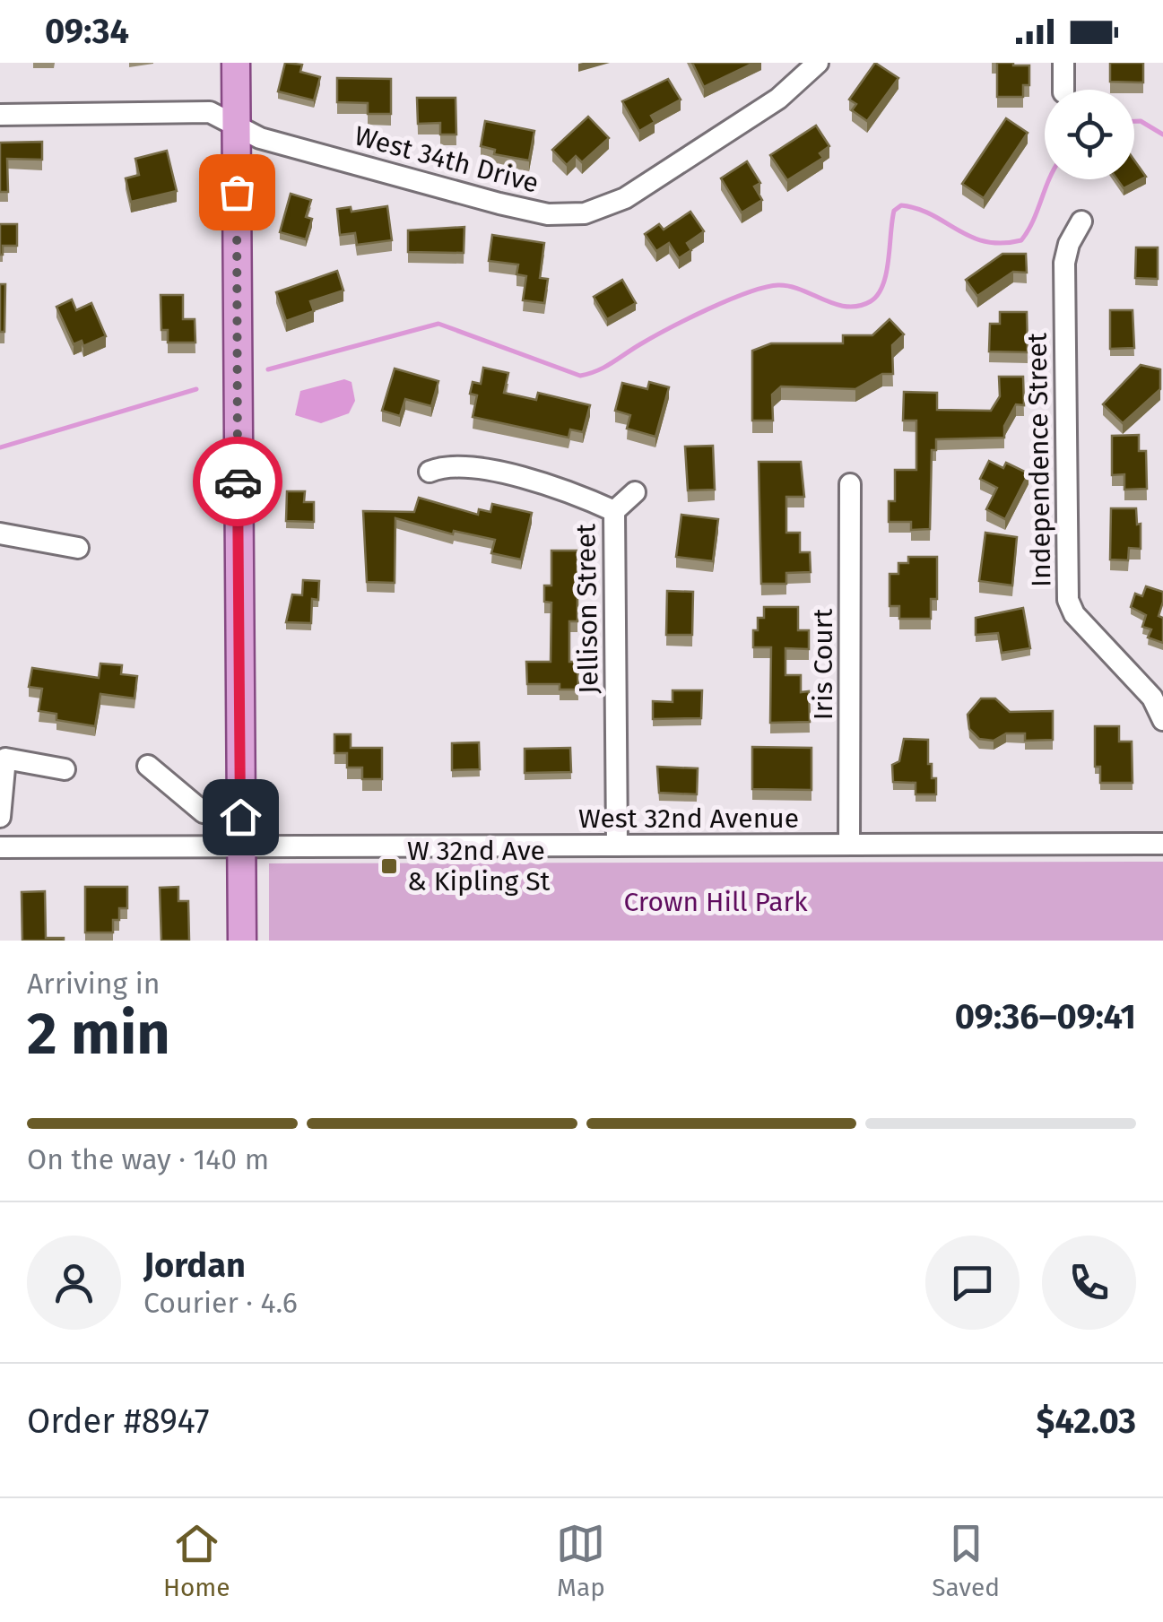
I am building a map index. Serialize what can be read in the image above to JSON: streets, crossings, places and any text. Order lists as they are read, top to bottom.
{
  "streets": {
    "street": [
      "West 34th Drive",
      "Independence Street",
      "Jellison Street",
      "Iris Court",
      "West 32nd Avenue"
    ]
  },
  "crossings": [
    ["Jellison Street", "West 32nd Avenue"],
    ["Iris Court", "West 32nd Avenue"]
  ],
  "parks": ["Crown Hill Park"],
  "places": {
    "transit": ["W 32nd Ave & Kipling St"]
  },
  "page": {
    "status": "09:34",
    "heading": ["2 min", "Arriving in", "09:36–09:41"],
    "panel": [
      "Jordan",
      "Courier · 4.6",
      "Order #8947",
      "$42.03"
    ],
    "bar": "On the way · 140 m",
    "tabs": ["Home", "Map", "Saved"]
  }
}
